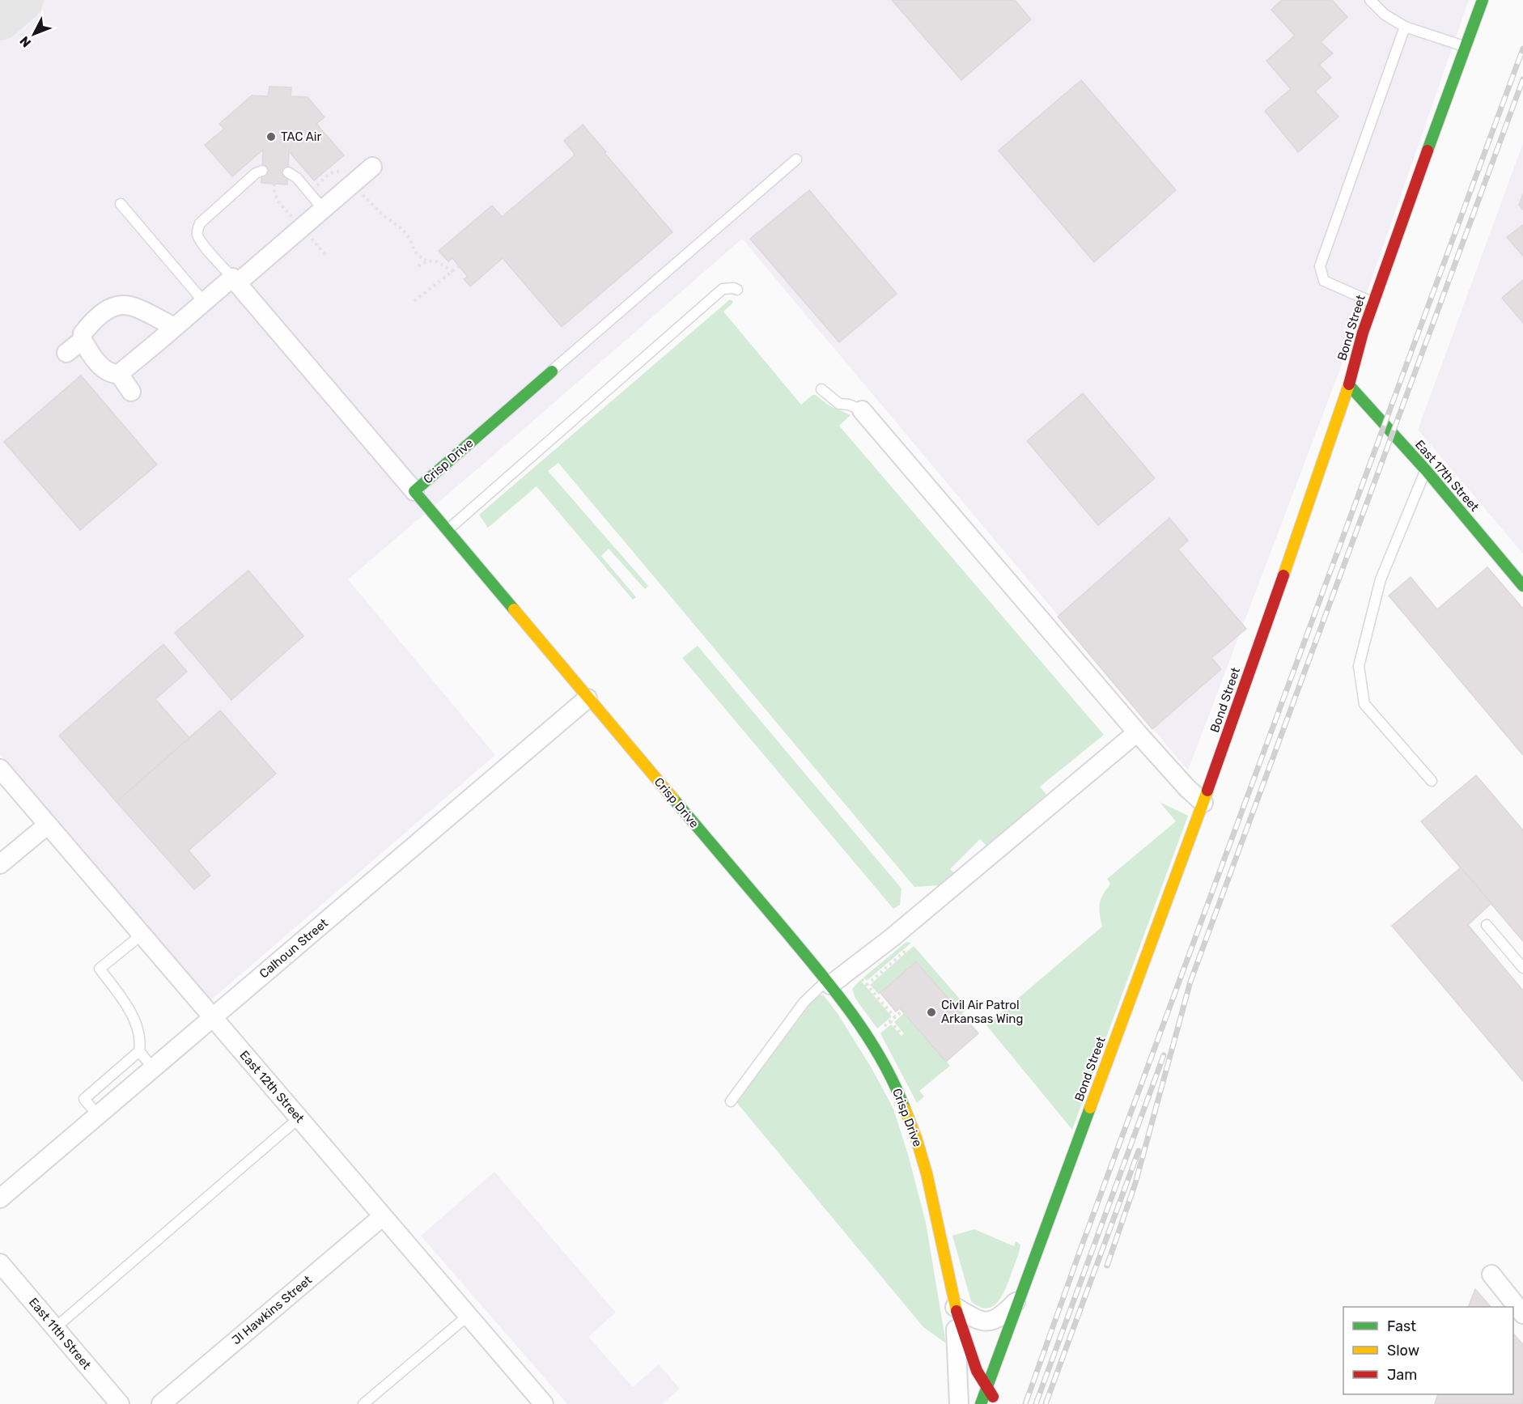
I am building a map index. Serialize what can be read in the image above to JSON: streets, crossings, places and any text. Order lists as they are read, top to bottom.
{
  "streets": {
    "street": [
      "Bond Street",
      "Crisp Drive",
      "East 17th Street",
      "Calhoun Street",
      "East 12th Street",
      "Jl Hawkins Street",
      "East 11th Street"
    ]
  },
  "crossings": [
    ["Bond Street", "Crisp Drive"],
    ["Bond Street", "East 17th Street"],
    ["Crisp Drive", "Calhoun Street"],
    ["Calhoun Street", "East 12th Street"],
    ["East 12th Street", "Jl Hawkins Street"]
  ],
  "places": ["TAC Air", "Civil Air Patrol Arkansas Wing"],
  "legend": ["Fast", "Slow", "Jam"],
  "north": "bottom left"
}
